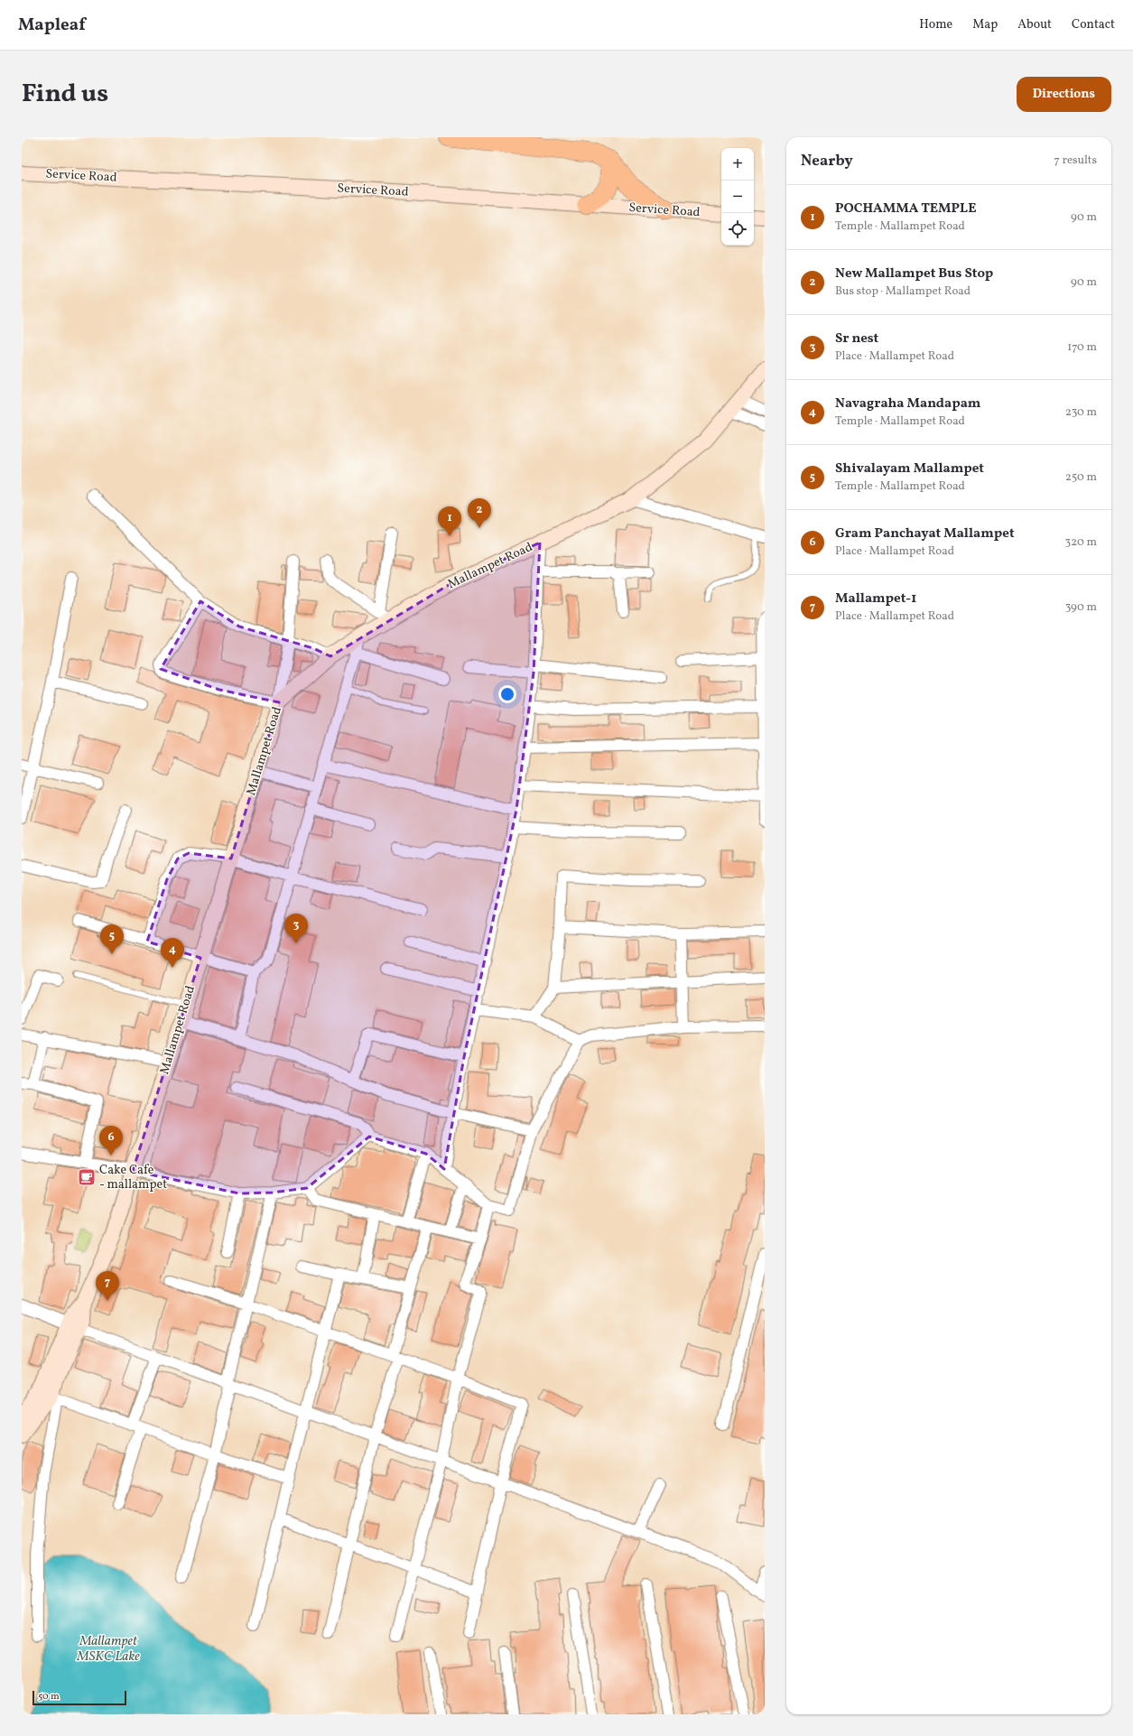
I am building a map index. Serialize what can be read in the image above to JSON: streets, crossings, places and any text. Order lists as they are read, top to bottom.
{
  "streets": {
    "main road": ["Service Road", "Mallampet Road"]
  },
  "water": ["Mallampet MSKC Lake"],
  "places": {
    "cafe": ["Cake Cafe - mallampet"]
  },
  "scale_bar": "50 m",
  "page": {
    "header": "Mapleaf",
    "nav": [
      "Home",
      "Map",
      "About",
      "Contact"
    ],
    "title": "Find us",
    "buttons": "Directions",
    "heading": ["Nearby", "7 results"],
    "map_buttons": ["+", "−"],
    "list": [
      {
        "mark": "1",
        "name": "POCHAMMA TEMPLE",
        "note": "Temple · Mallampet Road",
        "value": "90 m"
      },
      {
        "mark": "2",
        "name": "New Mallampet Bus Stop",
        "note": "Bus stop · Mallampet Road",
        "value": "90 m"
      },
      {
        "mark": "3",
        "name": "Sr nest",
        "note": "Place · Mallampet Road",
        "value": "170 m"
      },
      {
        "mark": "4",
        "name": "Navagraha Mandapam",
        "note": "Temple · Mallampet Road",
        "value": "230 m"
      },
      {
        "mark": "5",
        "name": "Shivalayam Mallampet",
        "note": "Temple · Mallampet Road",
        "value": "250 m"
      },
      {
        "mark": "6",
        "name": "Gram Panchayat Mallampet",
        "note": "Place · Mallampet Road",
        "value": "320 m"
      },
      {
        "mark": "7",
        "name": "Mallampet-1",
        "note": "Place · Mallampet Road",
        "value": "390 m"
      }
    ],
    "pins": [
      "2",
      "1",
      "3",
      "5",
      "4",
      "6",
      "7"
    ],
    "scale": "50 m"
  }
}
